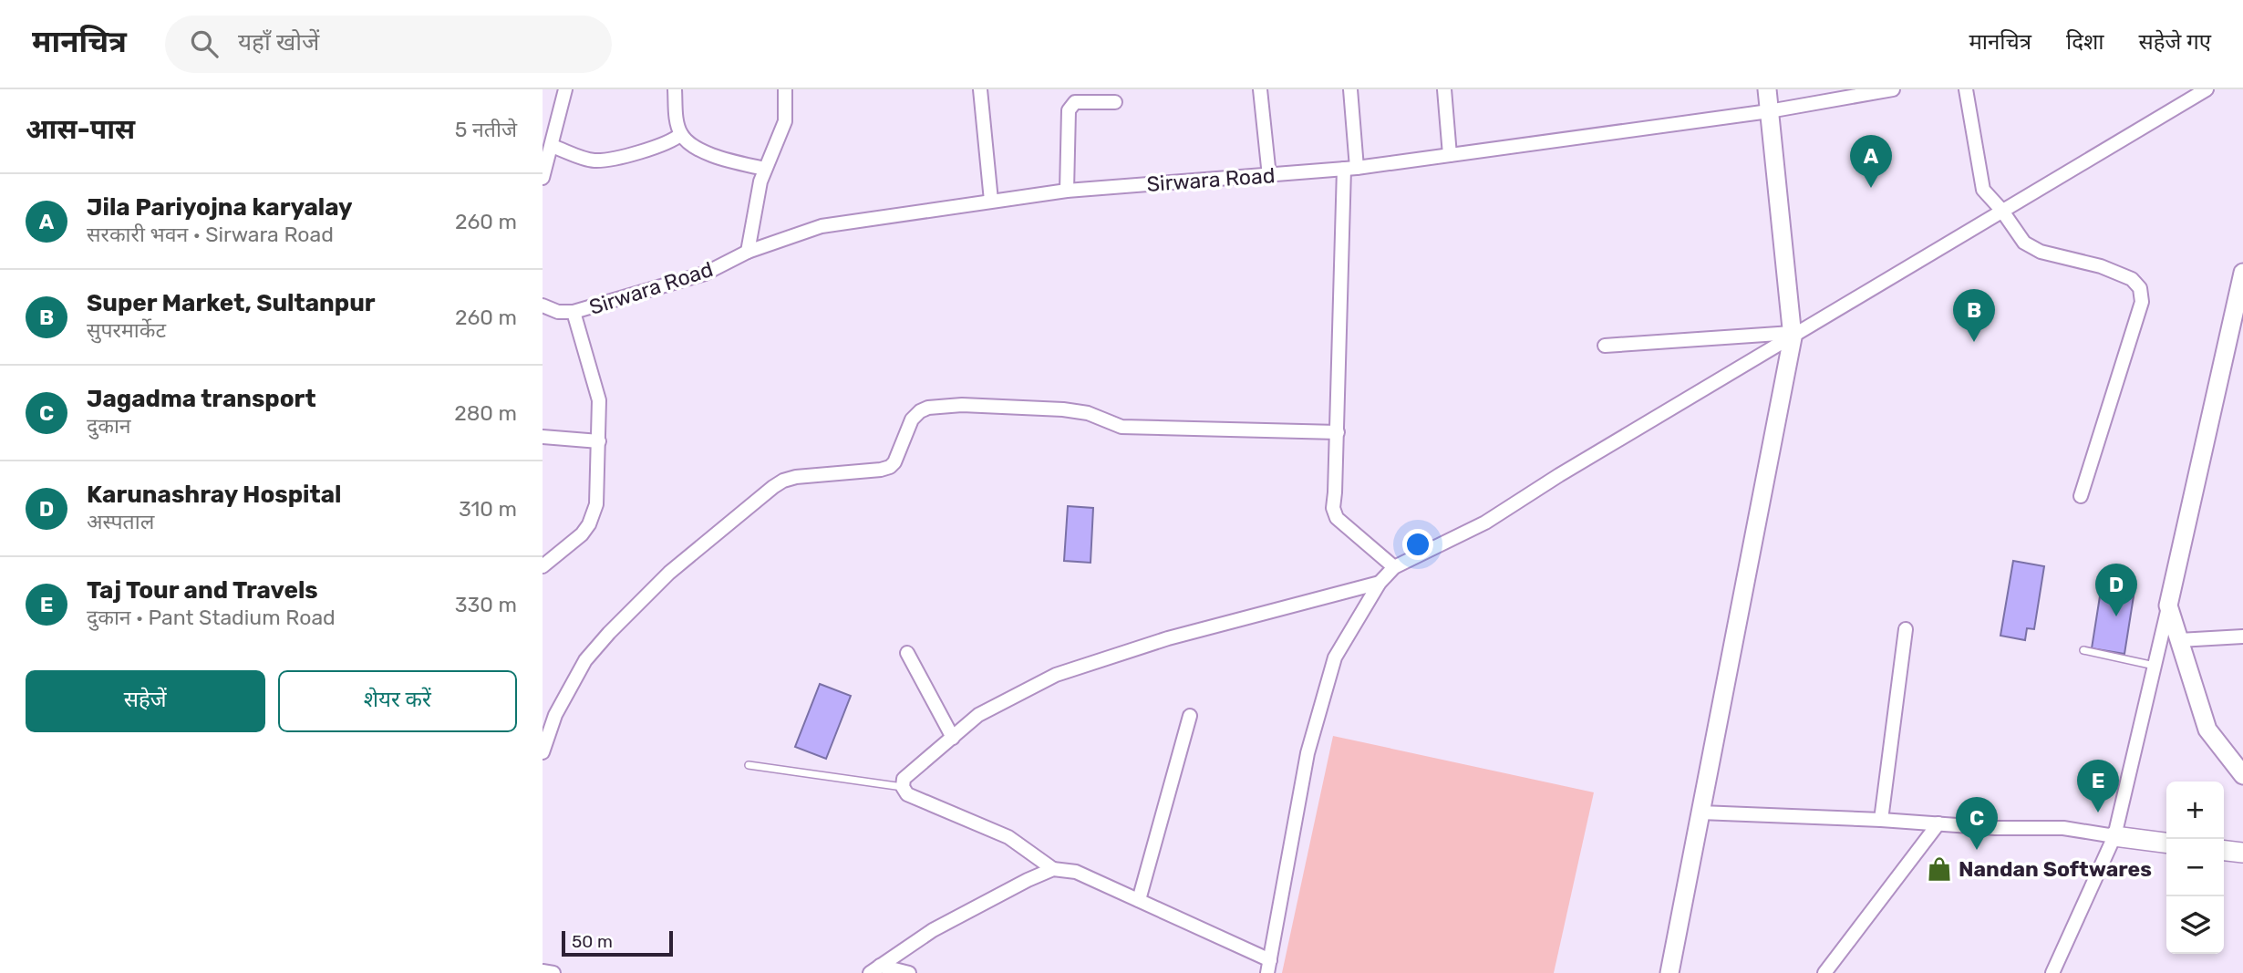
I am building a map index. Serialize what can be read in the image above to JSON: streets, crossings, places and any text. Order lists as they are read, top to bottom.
{
  "streets": {
    "street": ["Sirwara Road"]
  },
  "places": {
    "shop": ["Nandan Softwares"]
  },
  "scale_bar": "50 m",
  "page": {
    "header": "मानचित्र",
    "search": "यहाँ खोजें",
    "nav": ["मानचित्र", "दिशा", "सहेजे गए"],
    "heading": ["आस-पास", "5 नतीजे"],
    "pins": [
      "A",
      "B",
      "D",
      "E",
      "C"
    ],
    "list": [
      {
        "mark": "A",
        "name": "Jila Pariyojna karyalay",
        "note": "सरकारी भवन · Sirwara Road",
        "value": "260 m"
      },
      {
        "mark": "B",
        "name": "Super Market, Sultanpur",
        "note": "सुपरमार्केट",
        "value": "260 m"
      },
      {
        "mark": "C",
        "name": "Jagadma transport",
        "note": "दुकान",
        "value": "280 m"
      },
      {
        "mark": "D",
        "name": "Karunashray Hospital",
        "note": "अस्पताल",
        "value": "310 m"
      },
      {
        "mark": "E",
        "name": "Taj Tour and Travels",
        "note": "दुकान · Pant Stadium Road",
        "value": "330 m"
      }
    ],
    "buttons": ["सहेजें", "शेयर करें"],
    "map_buttons": ["+", "−"],
    "scale": "50 m"
  }
}
